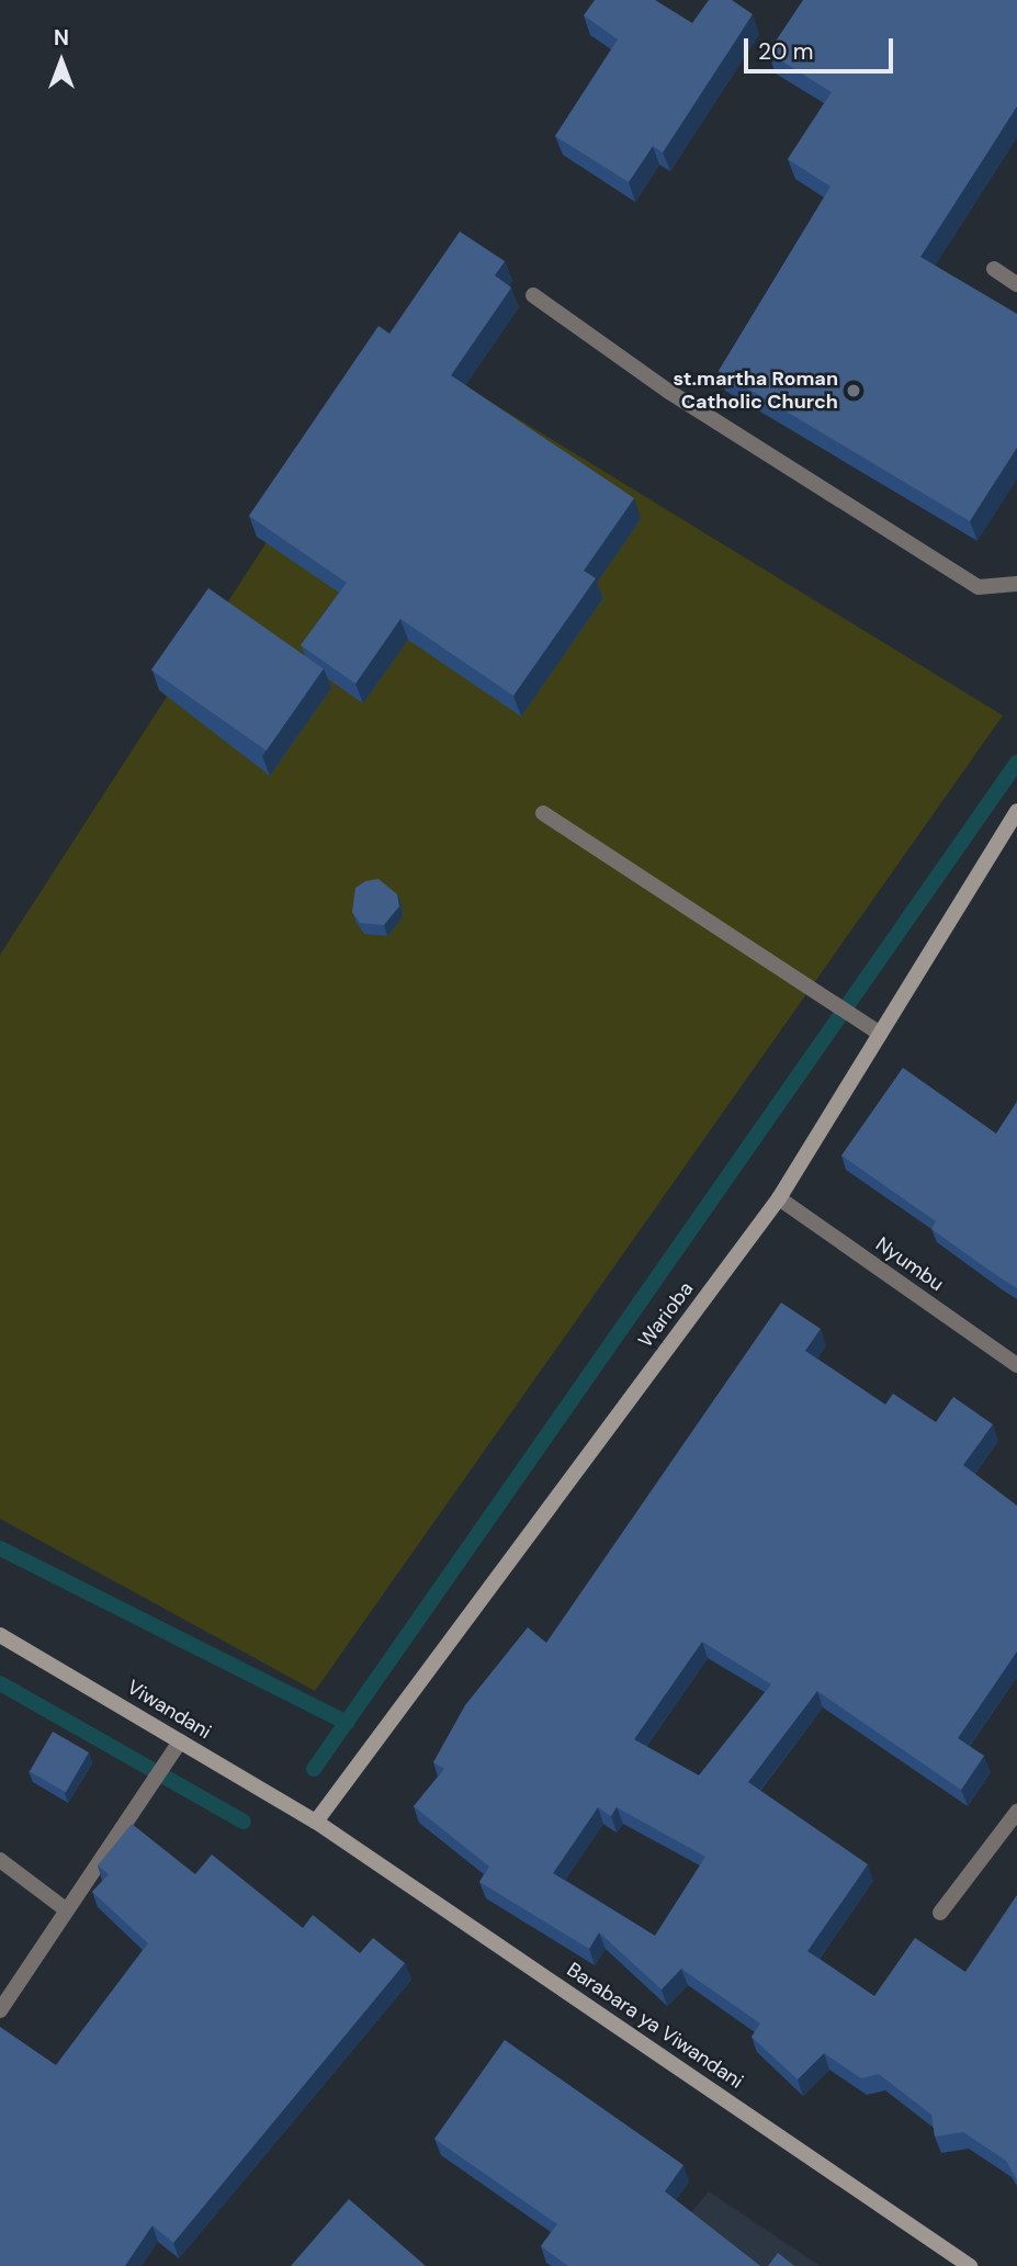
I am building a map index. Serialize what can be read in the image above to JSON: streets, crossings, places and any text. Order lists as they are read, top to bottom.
{
  "streets": {
    "street": [
      "Nyumbu",
      "Warioba",
      "Viwandani",
      "Barabara ya Viwandani"
    ]
  },
  "crossings": [
    ["Nyumbu", "Warioba"],
    ["Warioba", "Viwandani"],
    ["Warioba", "Barabara ya Viwandani"],
    ["Viwandani", "Barabara ya Viwandani"]
  ],
  "places": ["st.martha Roman Catholic Church"],
  "scale_bar": "20 m",
  "north": "top"
}
